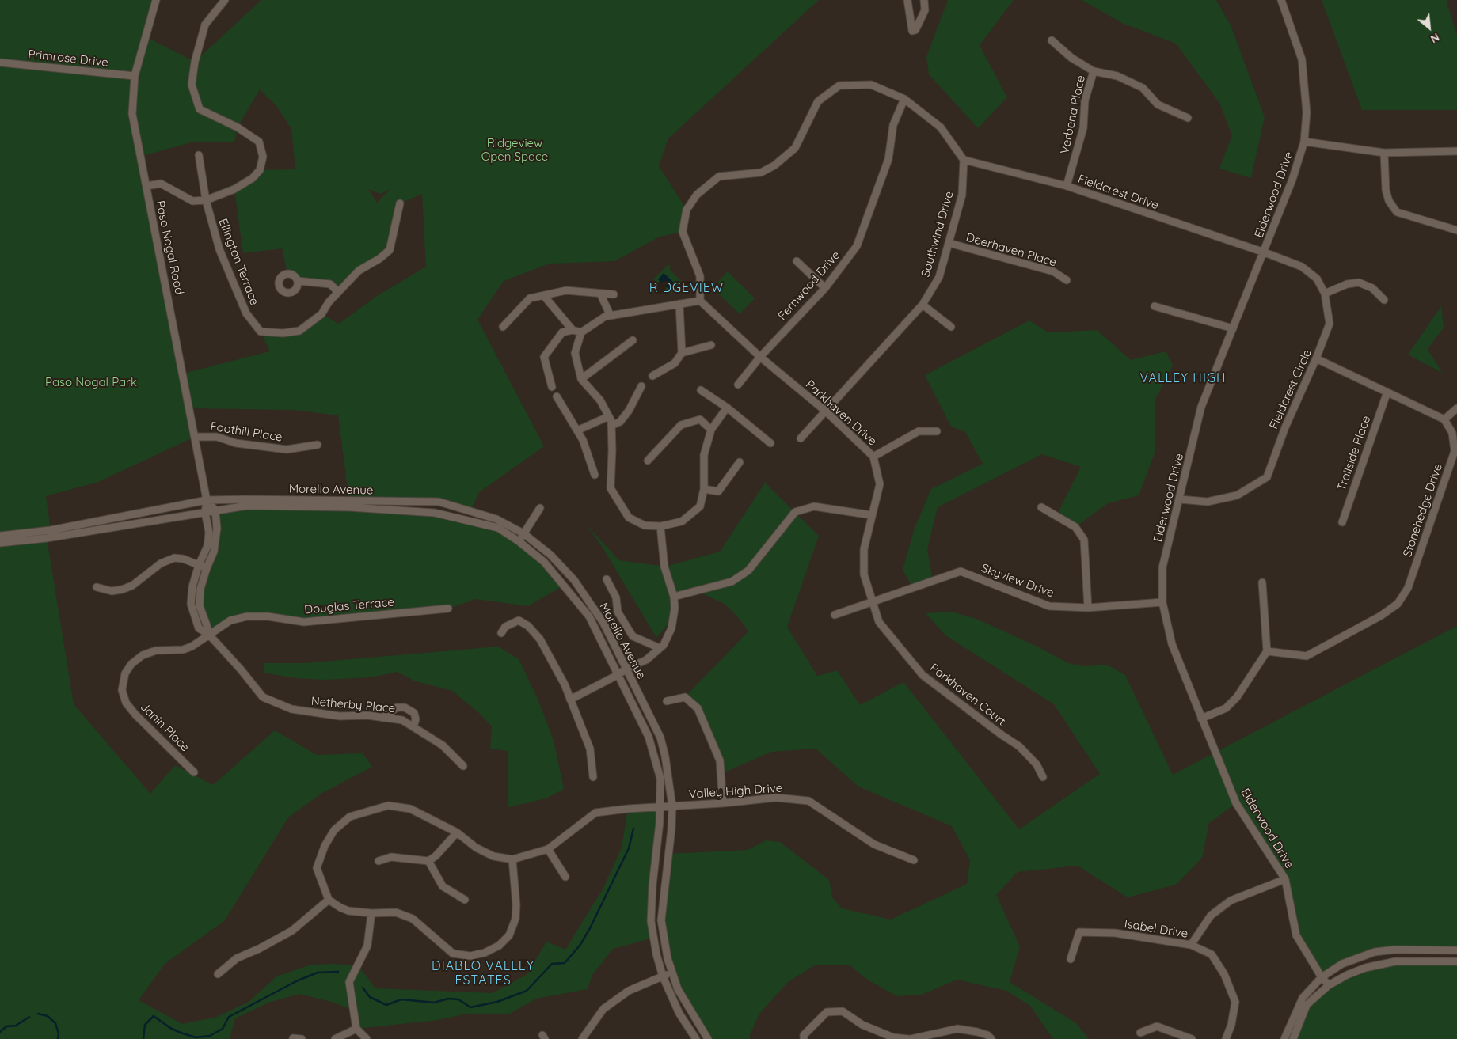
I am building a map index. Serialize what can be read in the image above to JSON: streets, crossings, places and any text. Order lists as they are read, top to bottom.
{
  "streets": {
    "street": [
      "Primrose Drive",
      "Verbena Place",
      "Fieldcrest Drive",
      "Elderwood Drive",
      "Southwind Drive",
      "Paso Nogal Road",
      "Deerhaven Place",
      "Ellington Terrace",
      "Fernwood Drive",
      "Fieldcrest Circle",
      "Parkhaven Drive",
      "Foothill Place",
      "Trailside Place",
      "Morello Avenue",
      "Stonehedge Drive",
      "Skyview Drive",
      "Douglas Terrace",
      "Parkhaven Court",
      "Netherby Place",
      "Janin Place",
      "Valley High Drive",
      "Isabel Drive"
    ]
  },
  "crossings": [
    ["Primrose Drive", "Paso Nogal Road"],
    ["Verbena Place", "Fieldcrest Drive"],
    ["Fieldcrest Drive", "Elderwood Drive"],
    ["Fieldcrest Drive", "Southwind Drive"],
    ["Fieldcrest Drive", "Fieldcrest Circle"],
    ["Elderwood Drive", "Fieldcrest Circle"],
    ["Elderwood Drive", "Skyview Drive"],
    ["Southwind Drive", "Deerhaven Place"],
    ["Southwind Drive", "Parkhaven Drive"],
    ["Paso Nogal Road", "Foothill Place"],
    ["Paso Nogal Road", "Morello Avenue"],
    ["Fernwood Drive", "Parkhaven Drive"],
    ["Parkhaven Drive", "Skyview Drive"],
    ["Parkhaven Drive", "Parkhaven Court"],
    ["Morello Avenue", "Netherby Place"],
    ["Morello Avenue", "Valley High Drive"],
    ["Skyview Drive", "Parkhaven Court"],
    ["Douglas Terrace", "Netherby Place"],
    ["Douglas Terrace", "Janin Place"],
    ["Netherby Place", "Janin Place"]
  ],
  "districts": ["RIDGEVIEW", "VALLEY HIGH", "DIABLO VALLEY ESTATES"],
  "parks": ["Ridgeview Open Space", "Paso Nogal Park"],
  "north": "bottom right"
}
